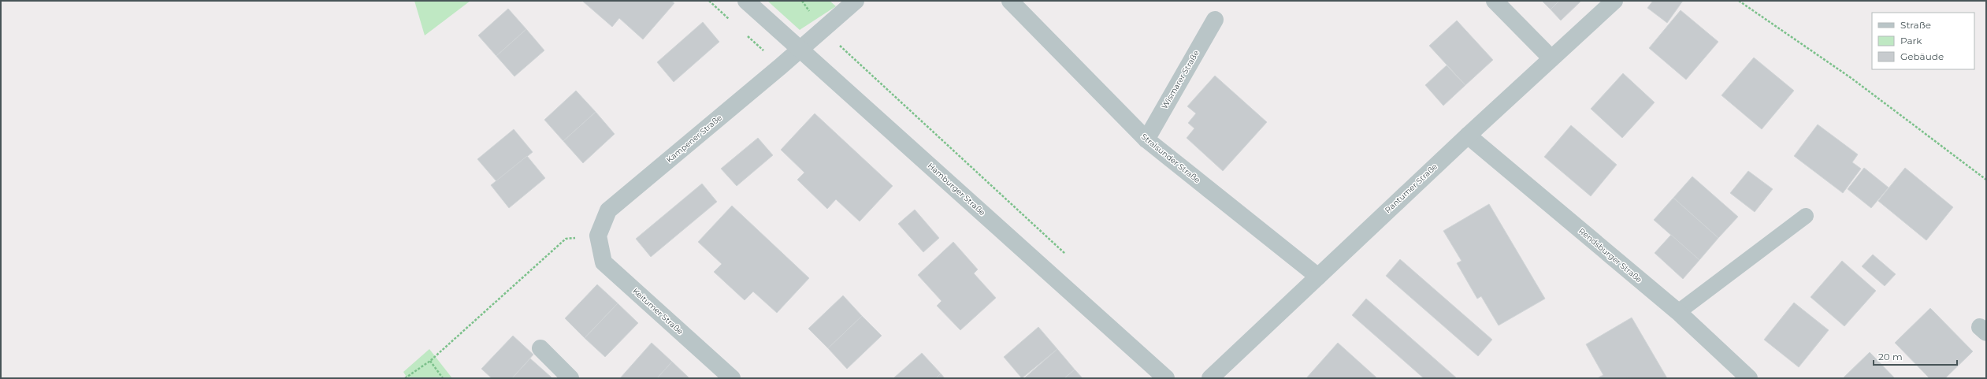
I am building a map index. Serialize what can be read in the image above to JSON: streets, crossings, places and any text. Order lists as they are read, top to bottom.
{
  "streets": {
    "street": [
      "Wismarer Straße",
      "Kampener Straße",
      "Stralsunder Straße",
      "Rantumer Straße",
      "Hamburger Straße",
      "Rendsburger Straße",
      "Keitumer Straße"
    ]
  },
  "crossings": [
    ["Wismarer Straße", "Stralsunder Straße"],
    ["Kampener Straße", "Hamburger Straße"],
    ["Kampener Straße", "Keitumer Straße"],
    ["Stralsunder Straße", "Rantumer Straße"],
    ["Rantumer Straße", "Rendsburger Straße"]
  ],
  "legend": ["Straße", "Park", "Gebäude"],
  "scale_bar": "20 m"
}
